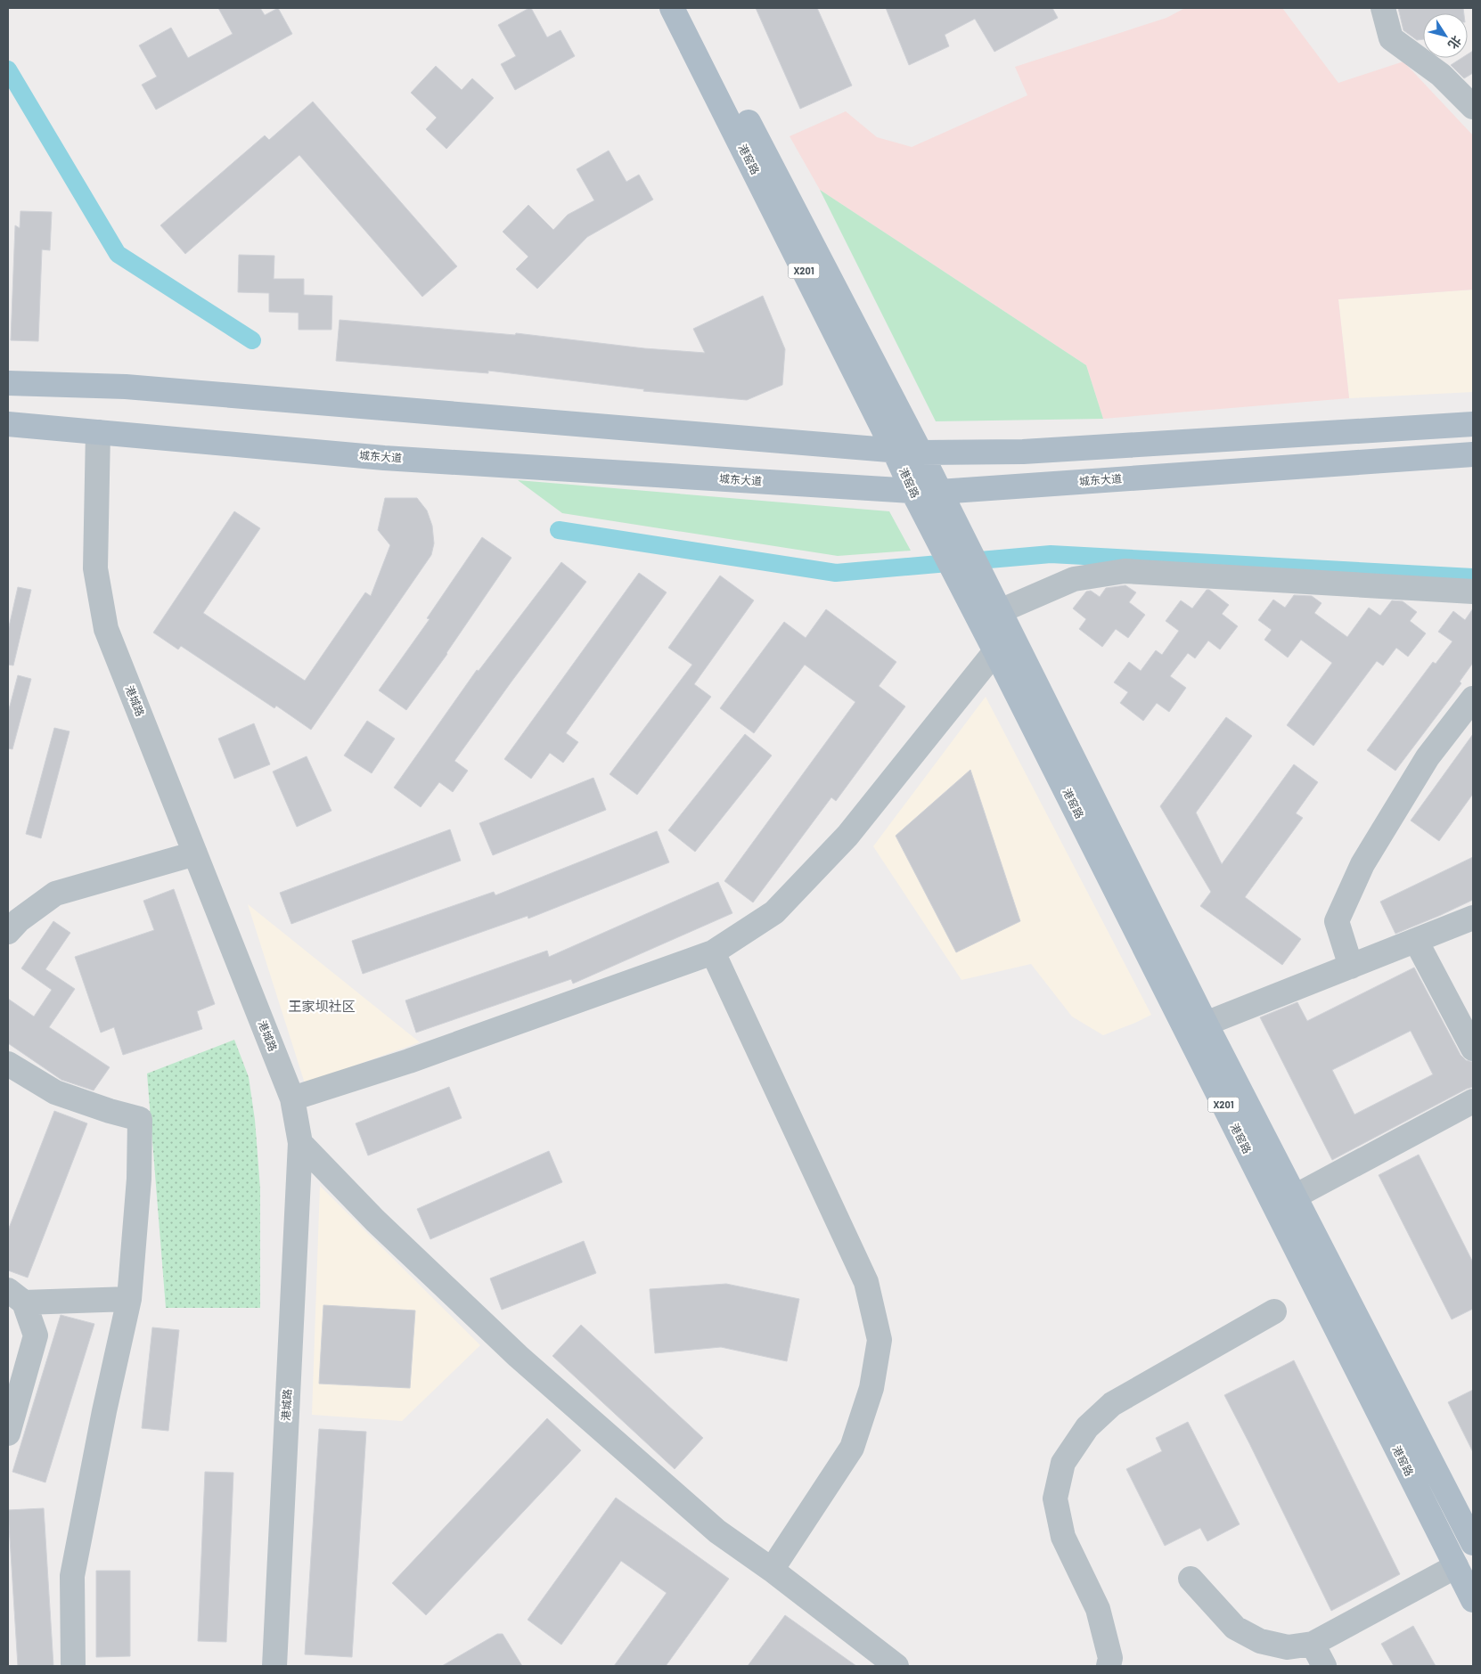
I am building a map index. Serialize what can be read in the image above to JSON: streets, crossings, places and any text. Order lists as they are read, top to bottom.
{
  "streets": {
    "main road": ["港窑路", "X201", "城东大道"],
    "street": ["港城路"]
  },
  "crossings": [
    ["港窑路", "城东大道"],
    ["城东大道", "港城路"]
  ],
  "districts": ["王家坝社区"],
  "north": "bottom right"
}
